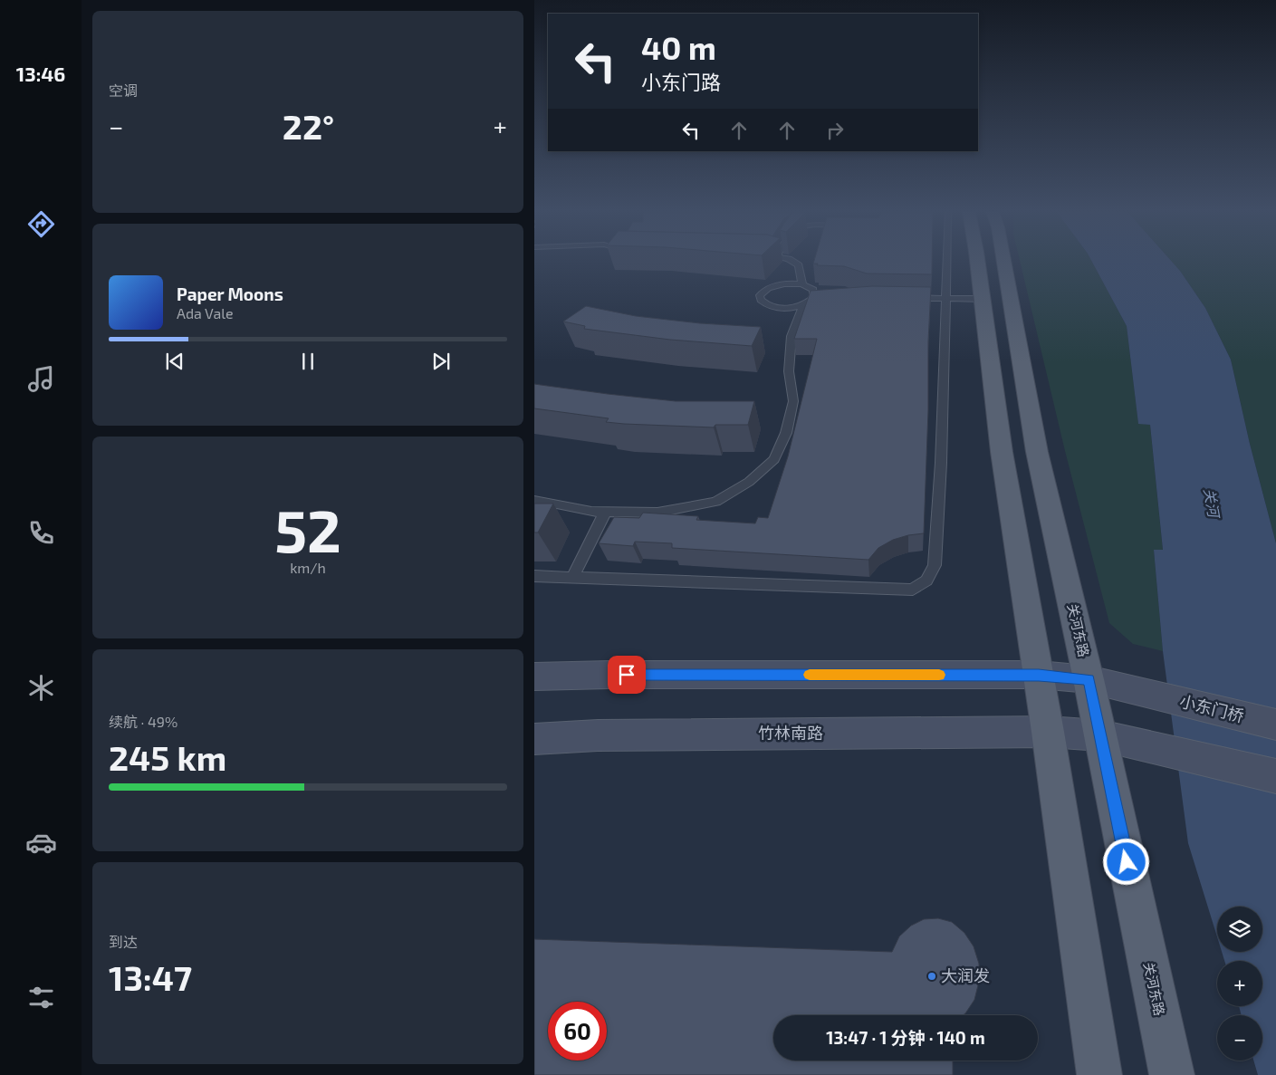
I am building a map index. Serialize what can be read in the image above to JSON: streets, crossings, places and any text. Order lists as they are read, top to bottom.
{
  "streets": {
    "main road": ["关河东路", "小东门桥", "竹林南路"]
  },
  "crossings": [
    ["关河东路", "小东门桥"],
    ["关河东路", "竹林南路"]
  ],
  "water": ["关河"],
  "places": ["大润发"],
  "page": {
    "tabs": "13:46",
    "tile": [
      "空调",
      ["52", "km/h"],
      ["续航 · 49%", "245 km"],
      ["到达", "13:47"]
    ],
    "turn": ["40 m", "小东门路"],
    "heat": ["−", "22°", "+"],
    "song": ["Paper Moons", "Ada Vale"],
    "map_buttons": ["+", "−"],
    "limit": "60",
    "trip": "13:47 · 1 分钟 · 140 m"
  }
}
